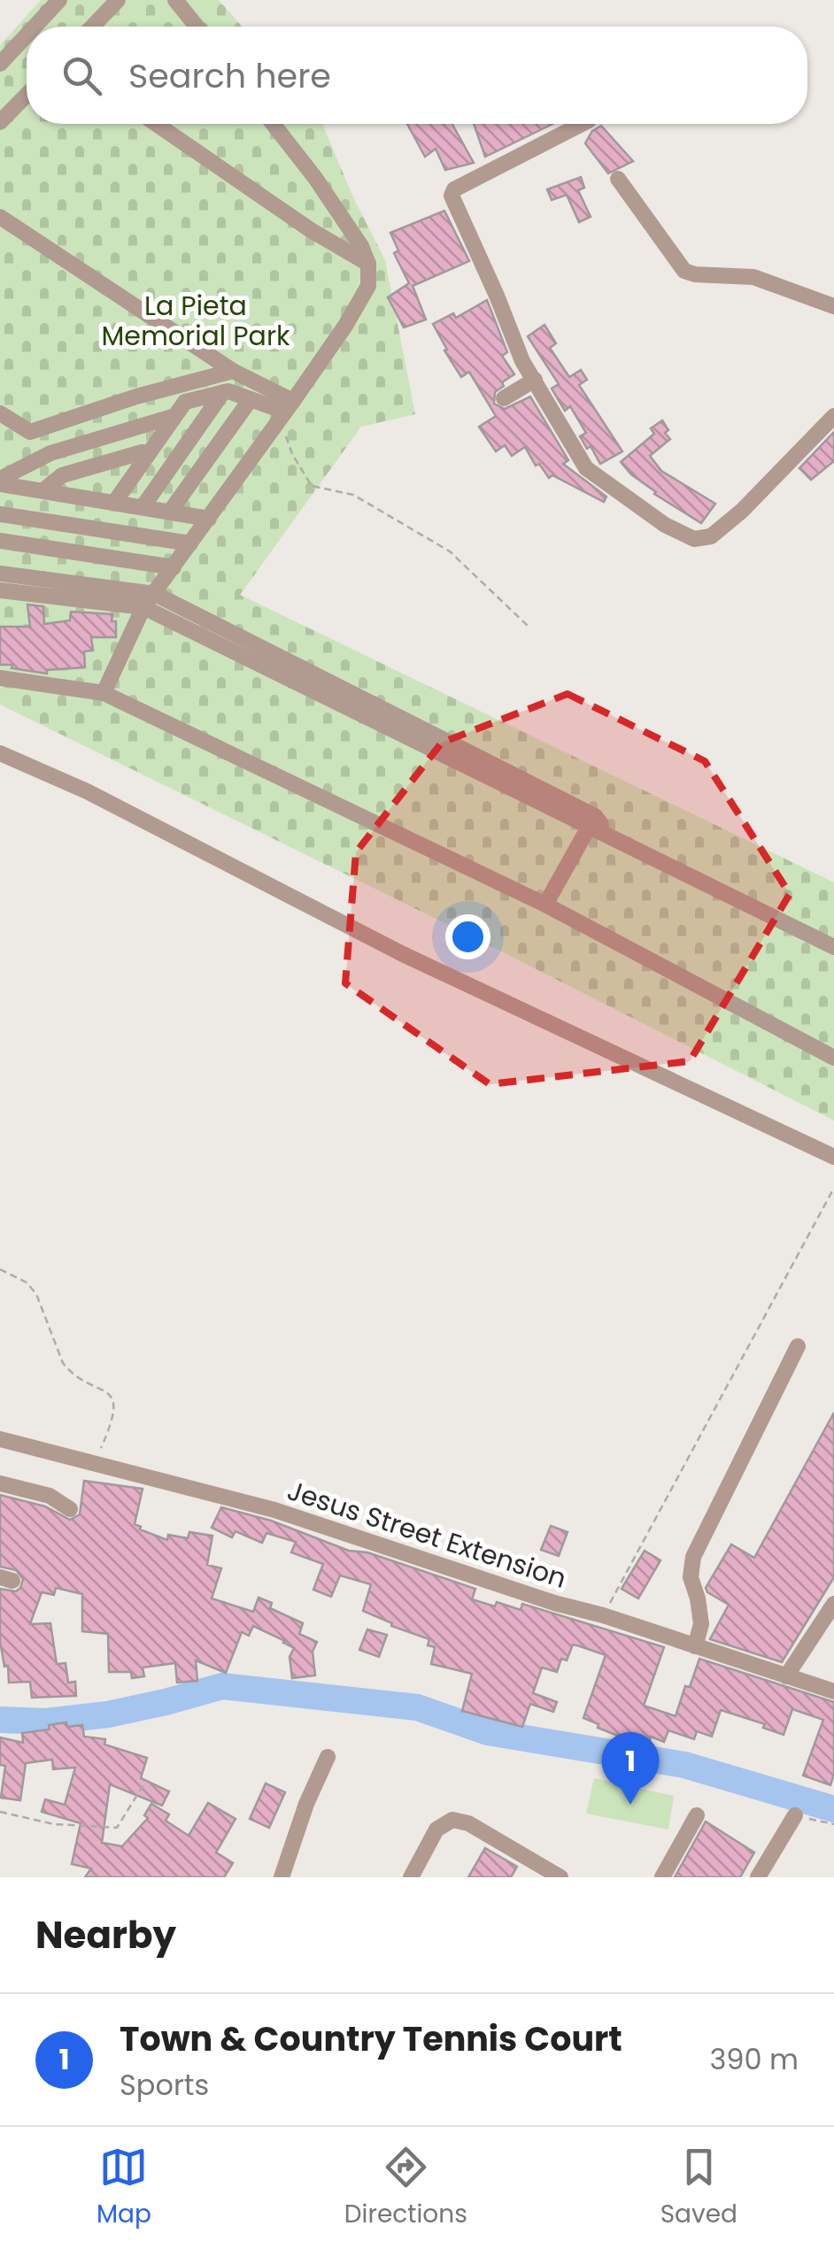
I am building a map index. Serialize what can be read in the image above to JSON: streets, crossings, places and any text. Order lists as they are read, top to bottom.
{
  "streets": {
    "street": ["Jesus Street Extension"]
  },
  "parks": ["La Pieta Memorial Park"],
  "page": {
    "search": "Search here",
    "pins": "1",
    "heading": "Nearby",
    "list": [
      {
        "mark": "1",
        "name": "Town & Country Tennis Court",
        "note": "Sports",
        "value": "390 m"
      }
    ],
    "nav": ["Map", "Directions", "Saved"]
  }
}
